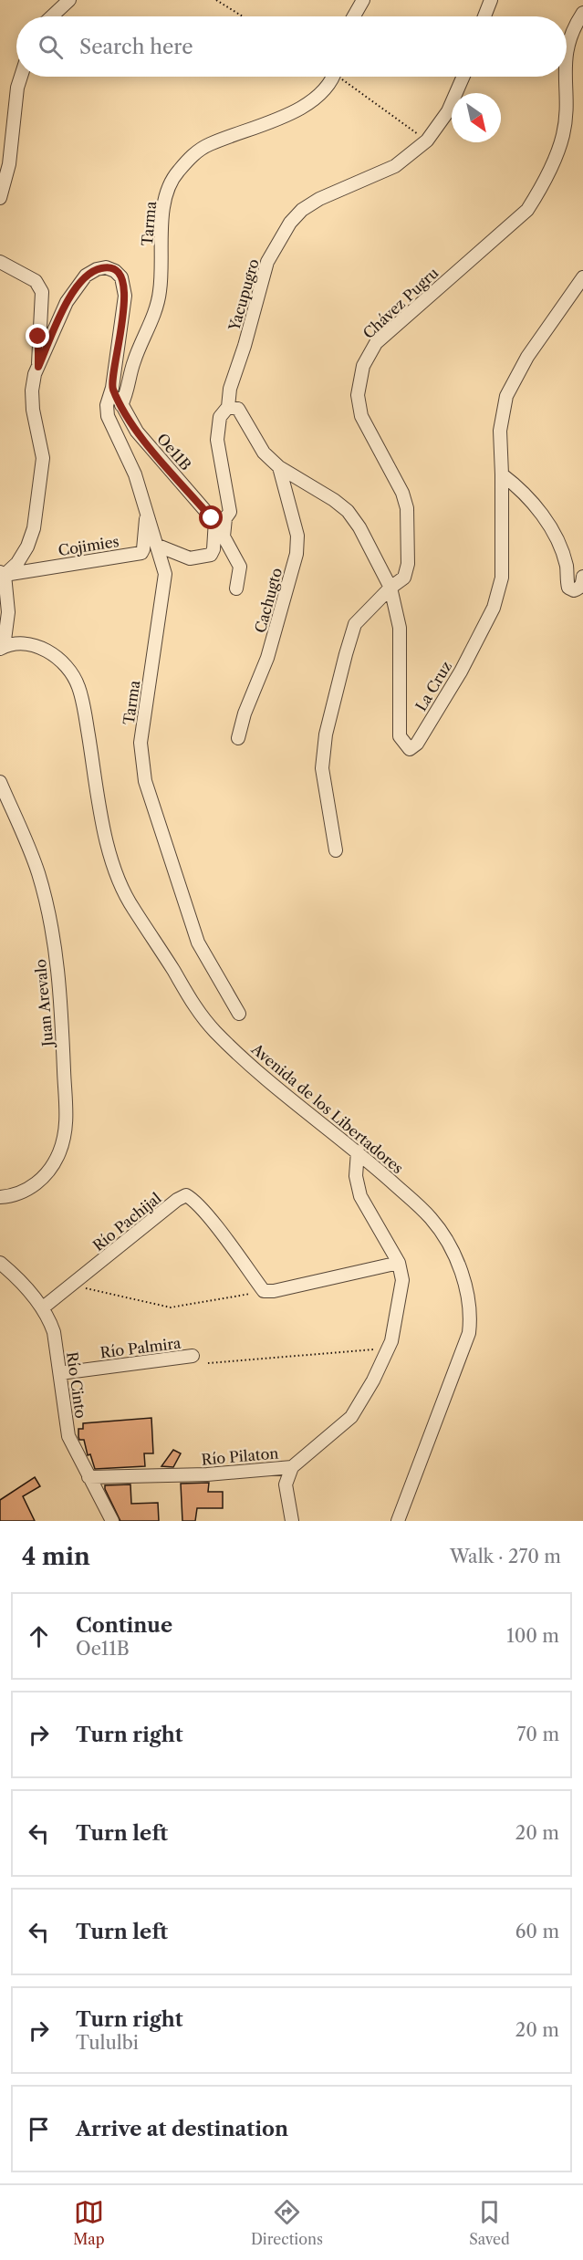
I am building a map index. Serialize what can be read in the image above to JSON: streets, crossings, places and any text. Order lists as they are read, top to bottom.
{
  "streets": {
    "street": [
      "Tarma",
      "Yacupugro",
      "Chávez Pugru",
      "Oe11B",
      "Cojimies",
      "Cachugto",
      "La Cruz",
      "Juan Arevalo",
      "Avenida de los Libertadores",
      "Río Pachijal",
      "Río Palmira",
      "Río Cinto",
      "Río Pilaton"
    ]
  },
  "crossings": [
    ["Tarma", "Oe11B"],
    ["Tarma", "Cojimies"],
    ["Yacupugro", "Oe11B"],
    ["Chávez Pugru", "La Cruz"],
    ["Avenida de los Libertadores", "Río Pilaton"],
    ["Río Pachijal", "Río Cinto"],
    ["Río Palmira", "Río Cinto"],
    ["Río Cinto", "Río Pilaton"]
  ],
  "north": "bottom right",
  "page": {
    "search": "Search here",
    "heading": ["4 min", "Walk · 270 m"],
    "list": [
      ["Continue", "Oe11B", "100 m"],
      ["Turn right", "70 m"],
      ["Turn left", "20 m"],
      ["Turn left", "60 m"],
      ["Turn right", "Tululbi", "20 m"],
      "Arrive at destination"
    ],
    "nav": ["Map", "Directions", "Saved"]
  }
}
